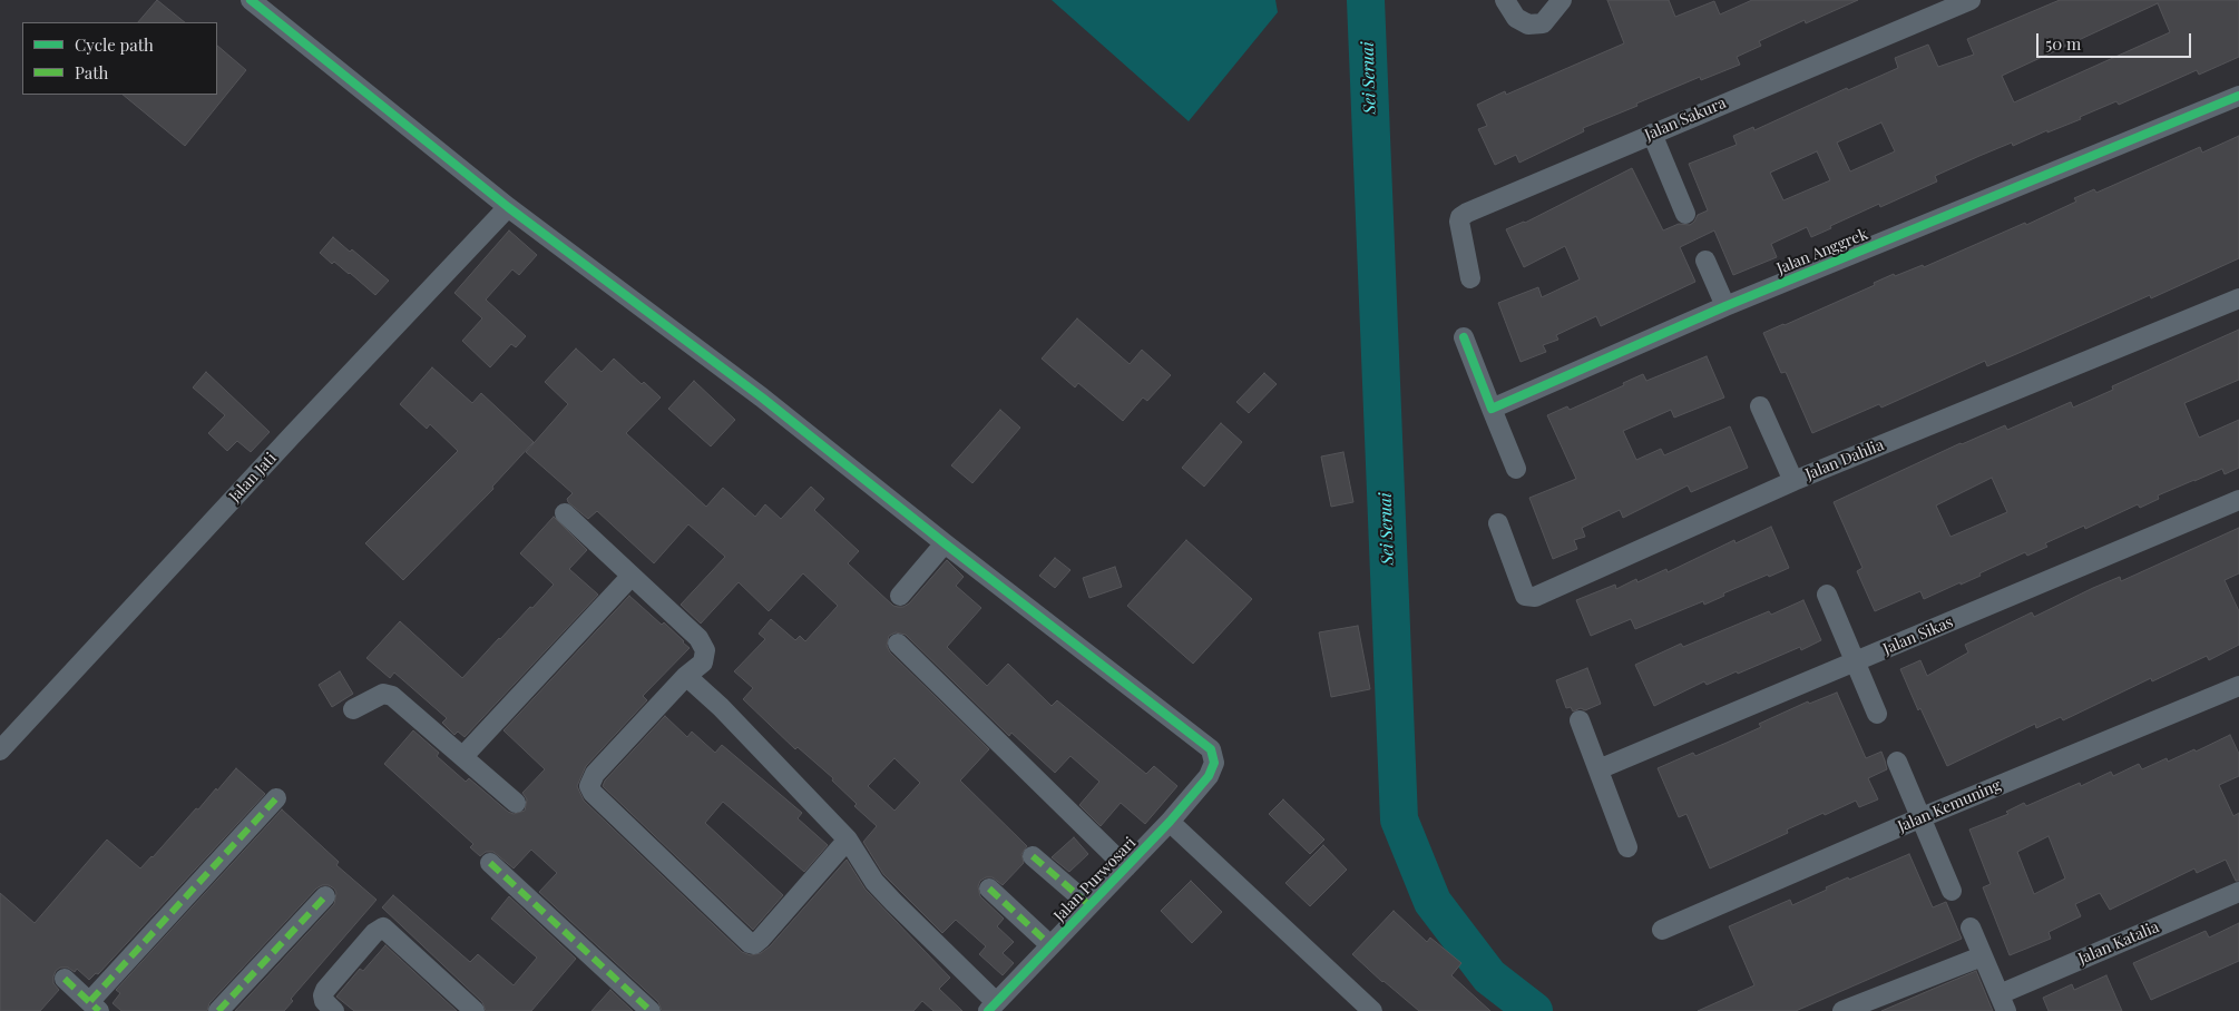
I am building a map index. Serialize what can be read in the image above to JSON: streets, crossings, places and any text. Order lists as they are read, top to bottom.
{
  "streets": {
    "street": [
      "Jalan Sakura",
      "Jalan Anggrek",
      "Jalan Dahlia",
      "Jalan Jati",
      "Jalan Sikas",
      "Jalan Kemuning",
      "Jalan Purwosari",
      "Jalan Katalia"
    ]
  },
  "water": ["Sei Seruai"],
  "legend": ["Cycle path", "Path"],
  "scale_bar": "50 m"
}
